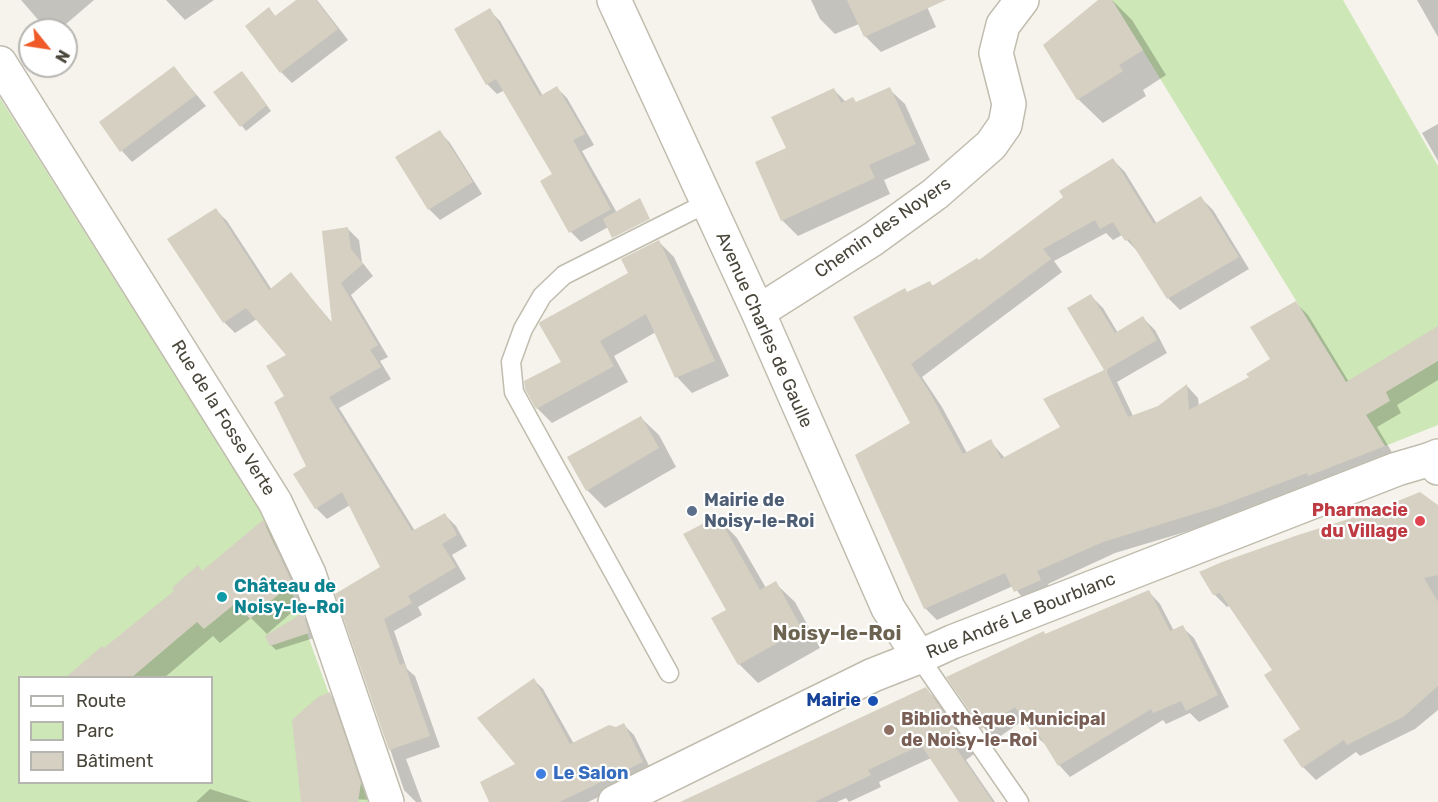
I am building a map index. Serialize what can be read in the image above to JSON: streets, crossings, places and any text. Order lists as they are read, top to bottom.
{
  "streets": {
    "street": [
      "Chemin des Noyers",
      "Avenue Charles de Gaulle",
      "Rue de la Fosse Verte",
      "Rue André Le Bourblanc"
    ]
  },
  "crossings": [
    ["Chemin des Noyers", "Avenue Charles de Gaulle"],
    ["Avenue Charles de Gaulle", "Rue André Le Bourblanc"]
  ],
  "districts": ["Noisy-le-Roi"],
  "places": [
    "Mairie de Noisy-le-Roi",
    "Pharmacie du Village",
    "Château de Noisy-le-Roi",
    "Mairie",
    "Bibliothèque Municipal de Noisy-le-Roi",
    "Le Salon"
  ],
  "legend": ["Route", "Parc", "Bâtiment"],
  "north": "bottom right"
}
